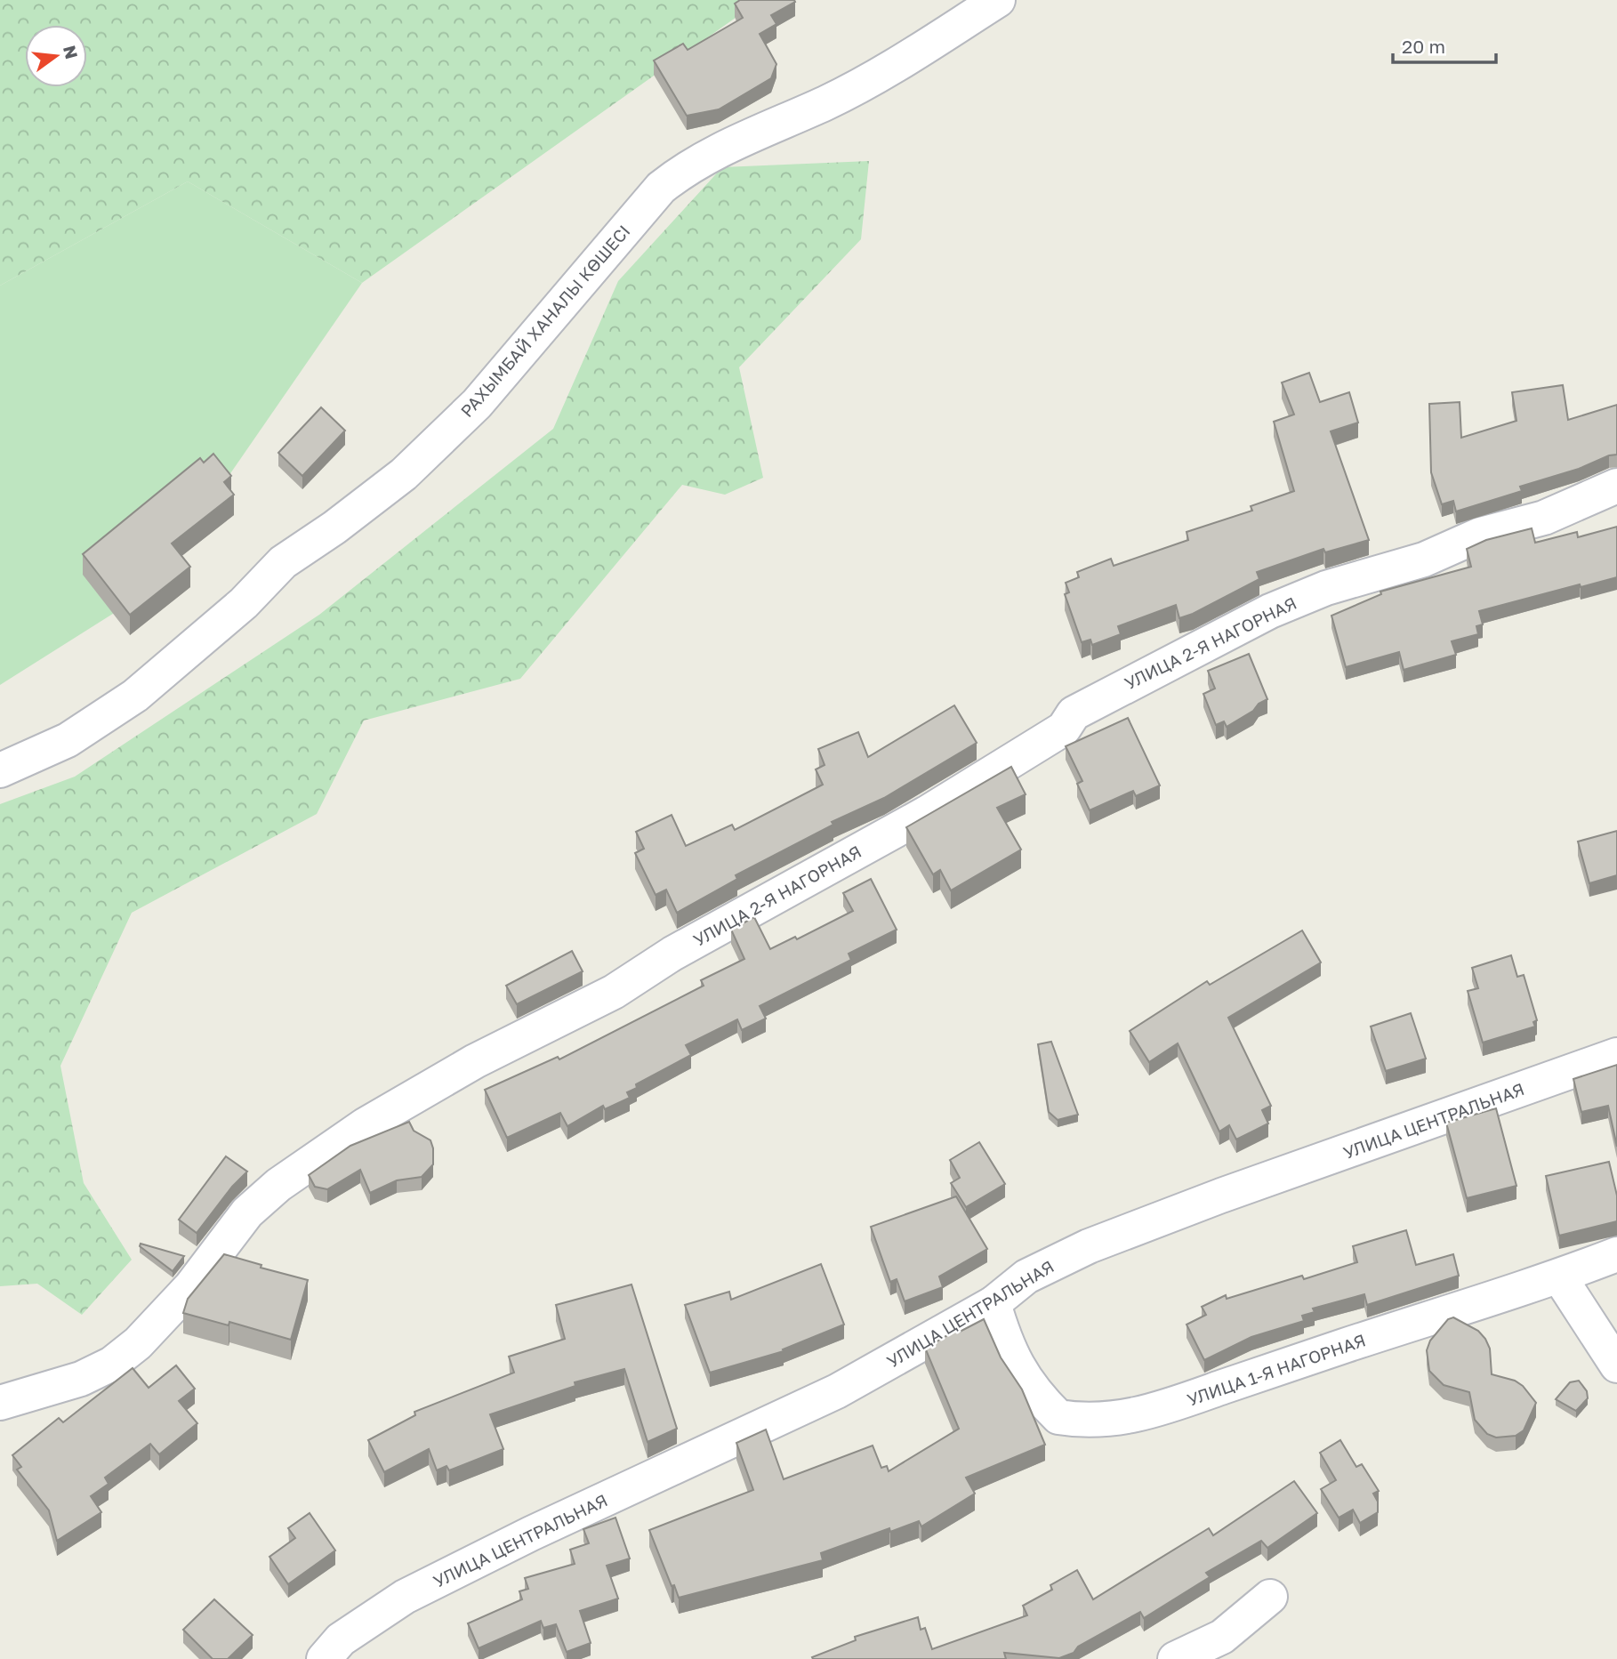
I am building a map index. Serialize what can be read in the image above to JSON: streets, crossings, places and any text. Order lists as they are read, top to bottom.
{
  "streets": {
    "street": [
      "РАХЫМБАЙ ХАНАЛЫ КӨШЕСІ",
      "УЛИЦА 2-Я НАГОРНАЯ",
      "УЛИЦА ЦЕНТРАЛЬНАЯ",
      "УЛИЦА 1-Я НАГОРНАЯ"
    ]
  },
  "crossings": [
    ["УЛИЦА ЦЕНТРАЛЬНАЯ", "УЛИЦА 1-Я НАГОРНАЯ"]
  ],
  "scale_bar": "20 m",
  "north": "right"
}
